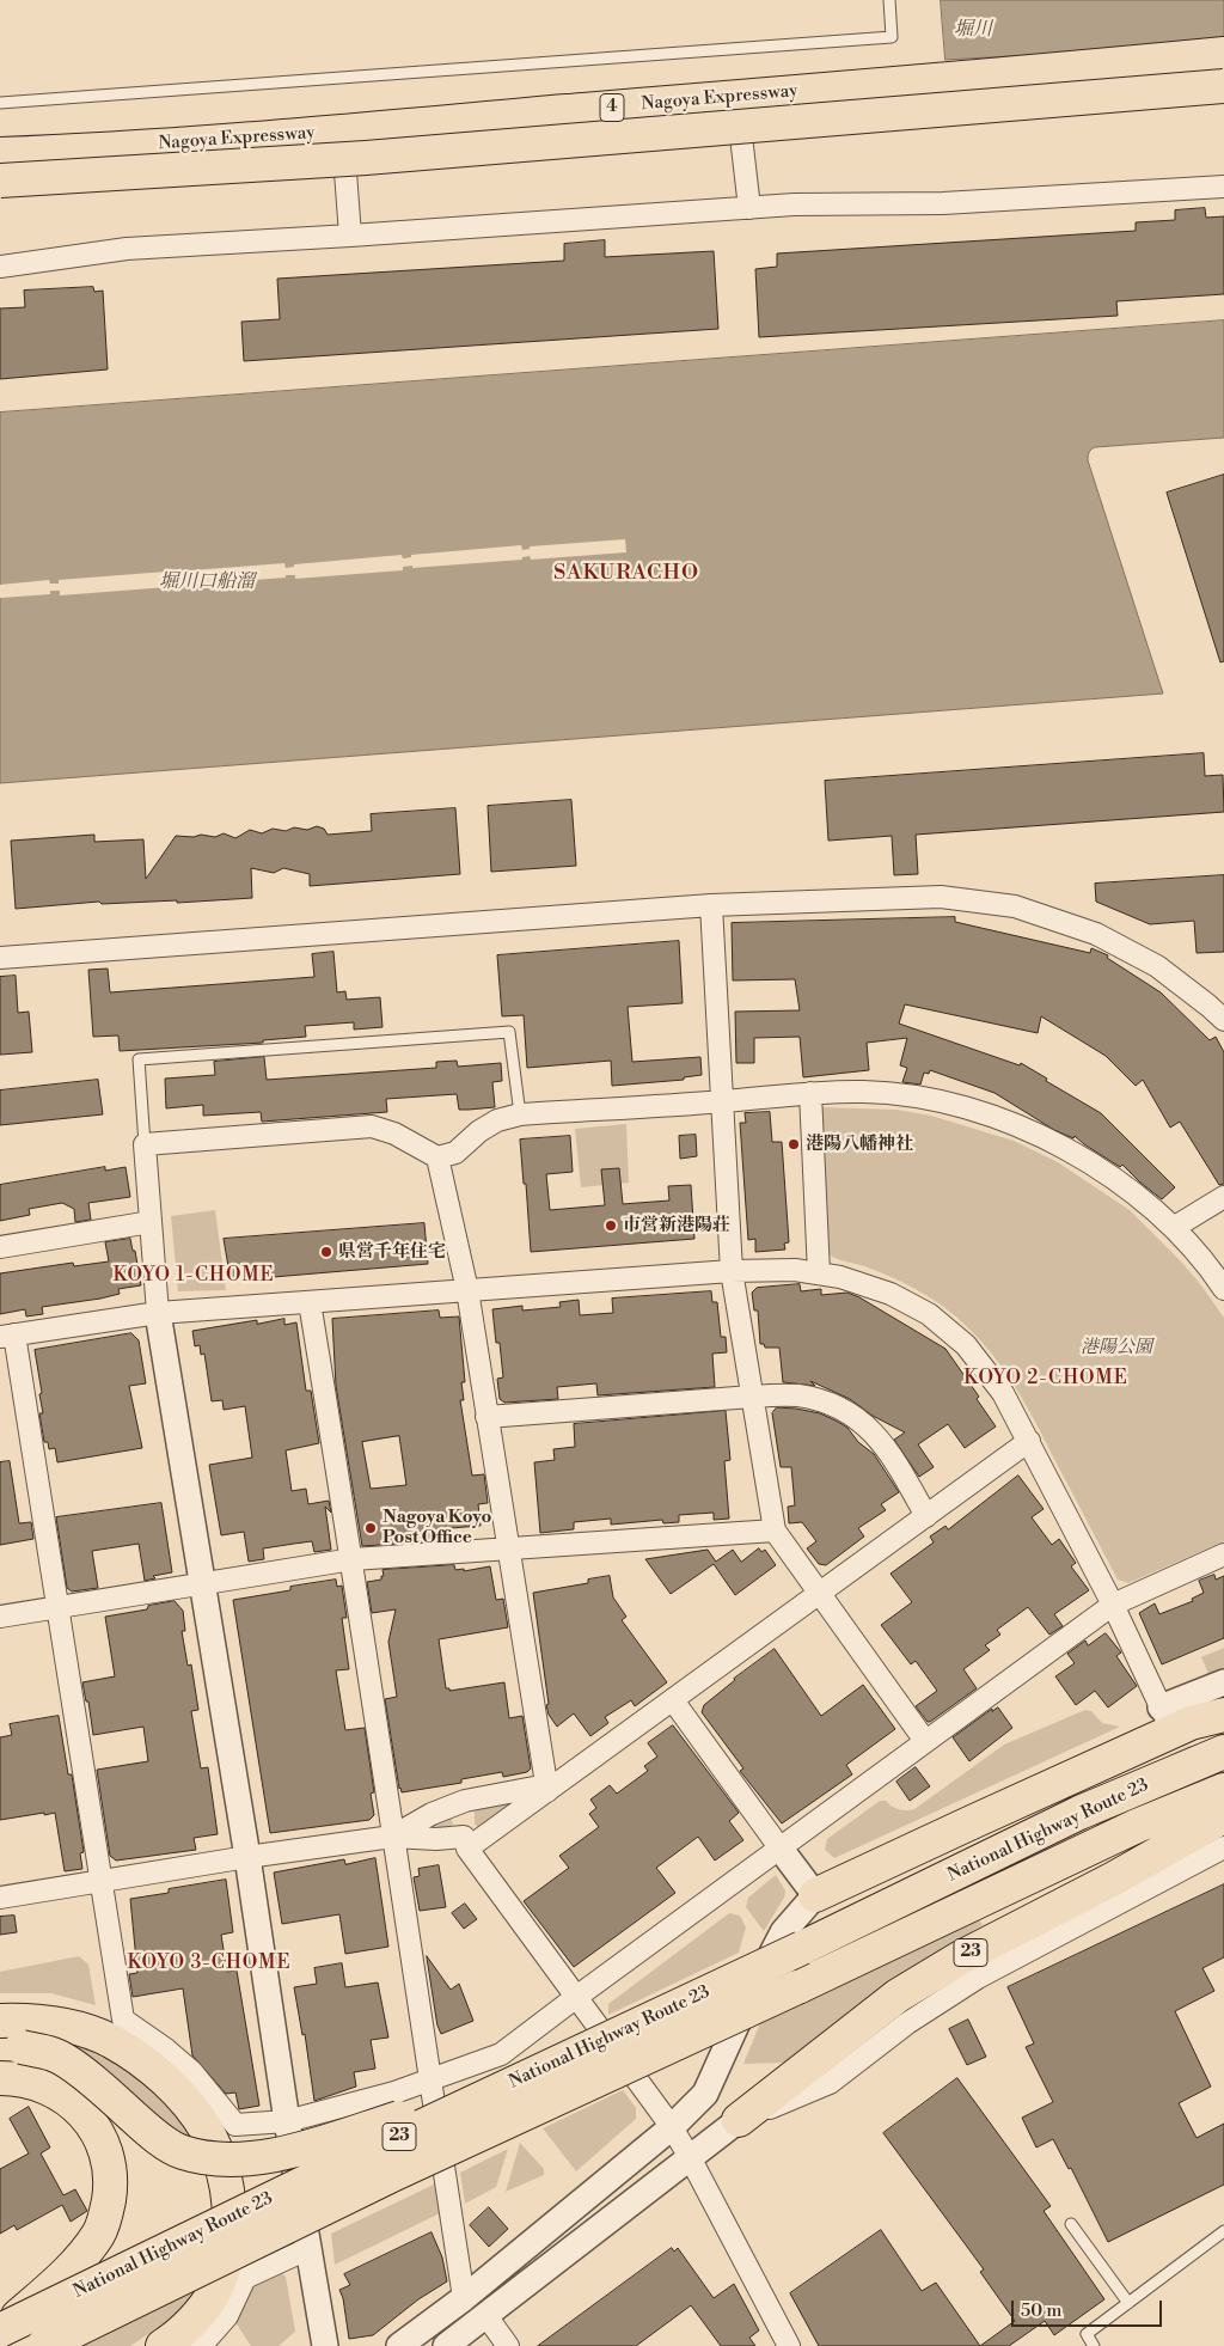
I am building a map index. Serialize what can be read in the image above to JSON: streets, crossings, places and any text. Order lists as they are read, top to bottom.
{
  "streets": {
    "highway": [
      "Nagoya Expressway",
      "4",
      "National Highway Route 23",
      "23"
    ]
  },
  "crossings": [
    ["National Highway Route 23", "23"]
  ],
  "districts": [
    "SAKURACHO",
    "KOYO 1-CHOME",
    "KOYO 2-CHOME",
    "KOYO 3-CHOME"
  ],
  "water": ["堀川", "堀川口船溜"],
  "parks": ["港陽公園"],
  "places": [
    "港陽八幡神社",
    "市営新港陽荘",
    "県営千年住宅",
    "Nagoya Koyo Post Office"
  ],
  "scale_bar": "50 m"
}
